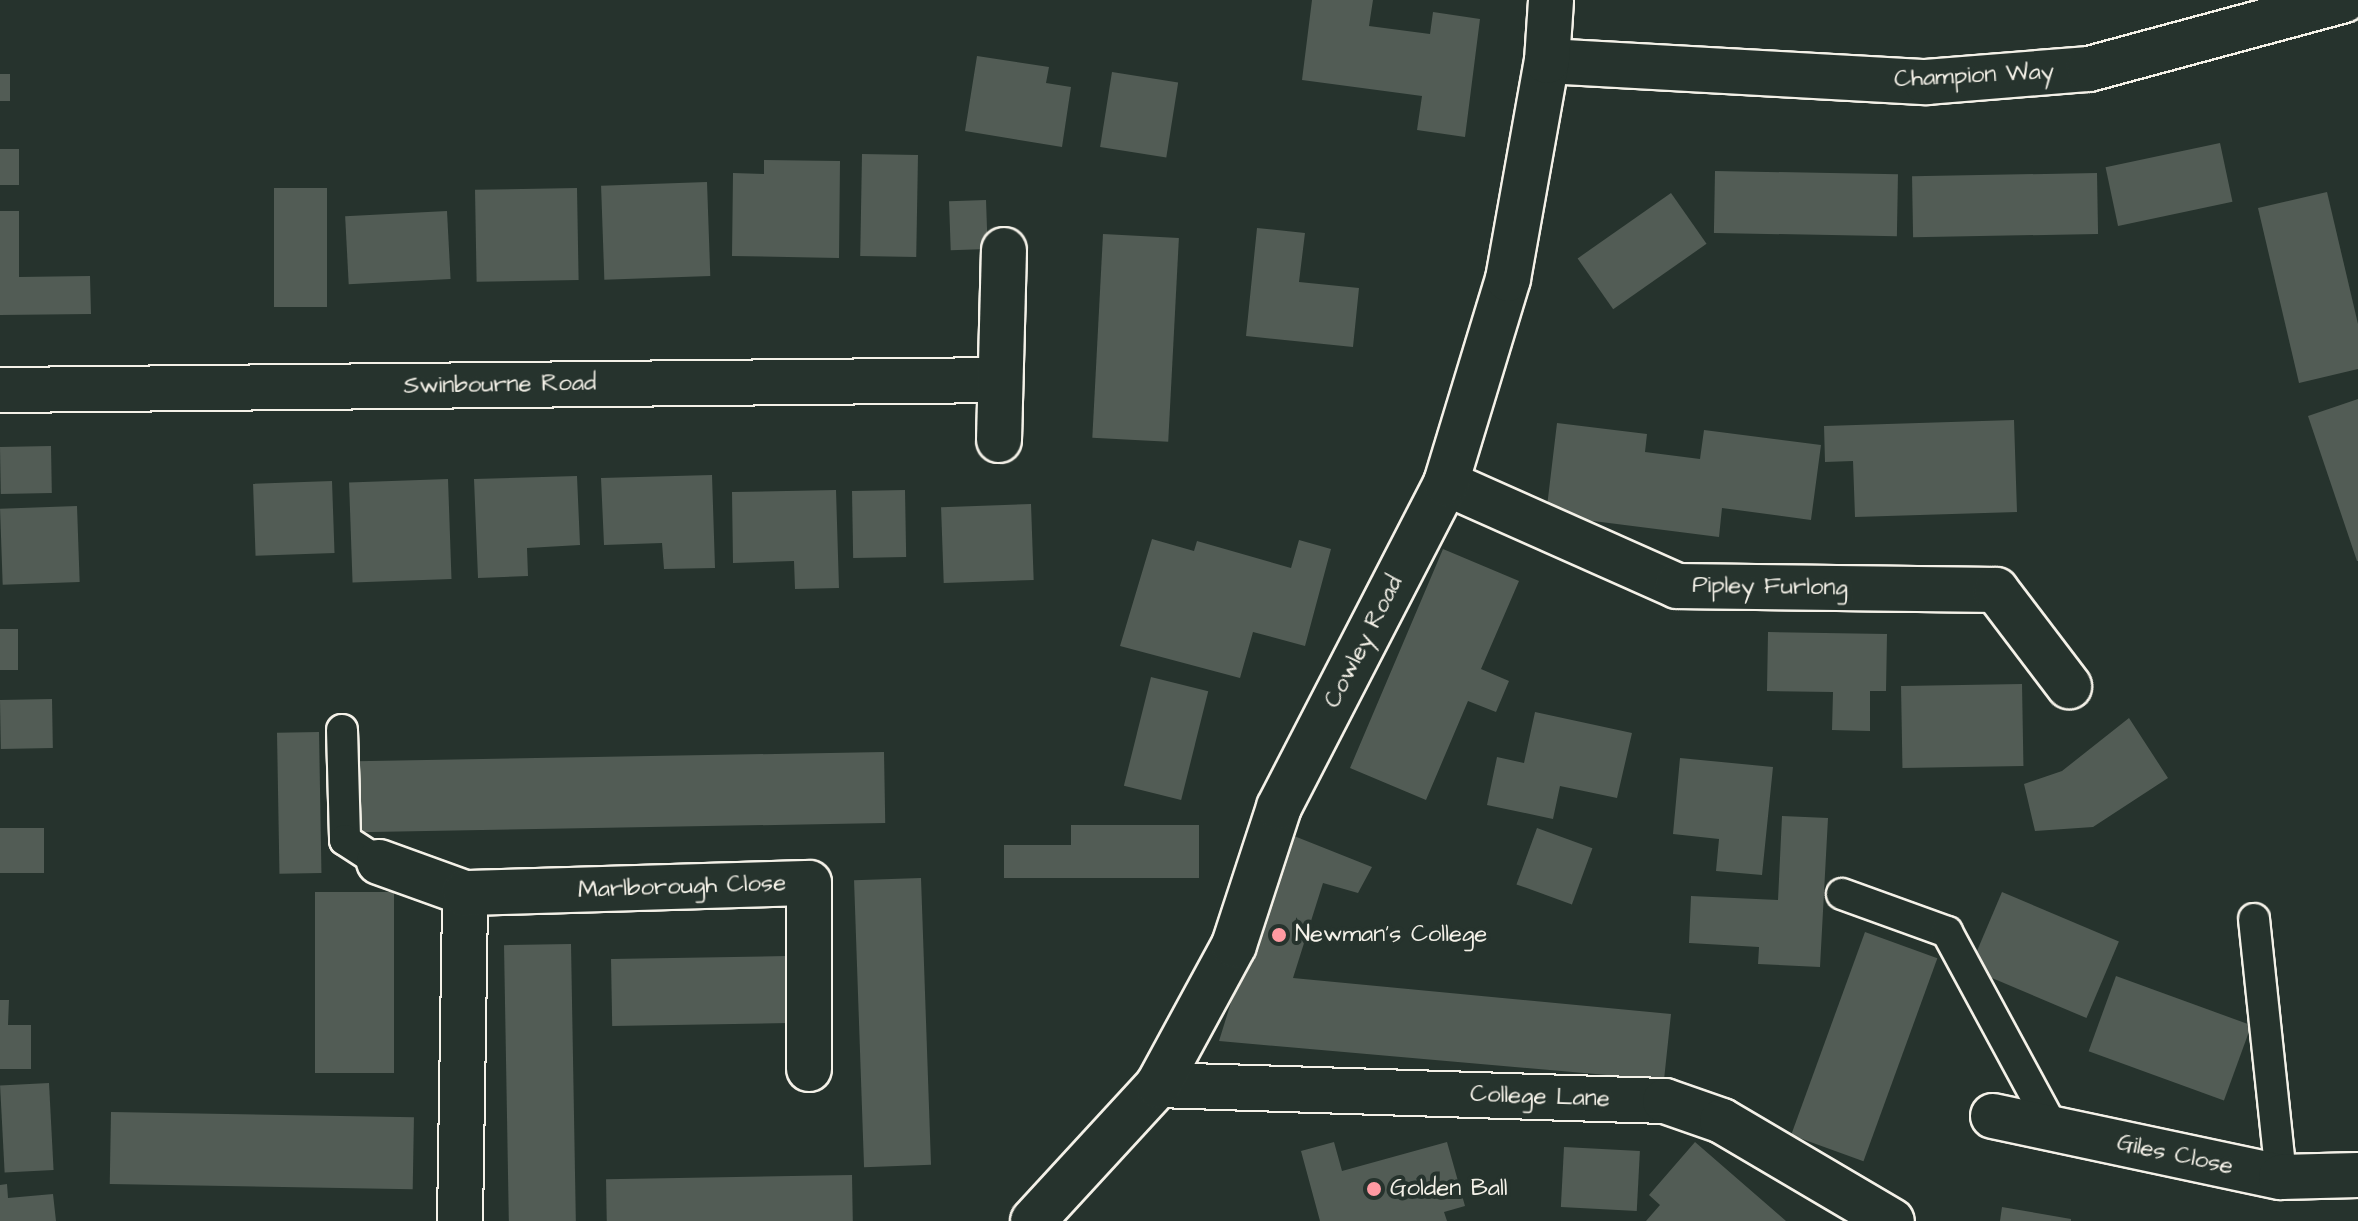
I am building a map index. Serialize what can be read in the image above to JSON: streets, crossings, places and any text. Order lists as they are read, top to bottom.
{
  "streets": {
    "street": [
      "Champion Way",
      "Swinbourne Road",
      "Pipley Furlong",
      "Cowley Road",
      "Marlborough Close",
      "College Lane",
      "Giles Close"
    ]
  },
  "crossings": [
    ["Champion Way", "Cowley Road"],
    ["Pipley Furlong", "Cowley Road"],
    ["Cowley Road", "College Lane"]
  ],
  "places": ["Newman's College", "Golden Ball"]
}
